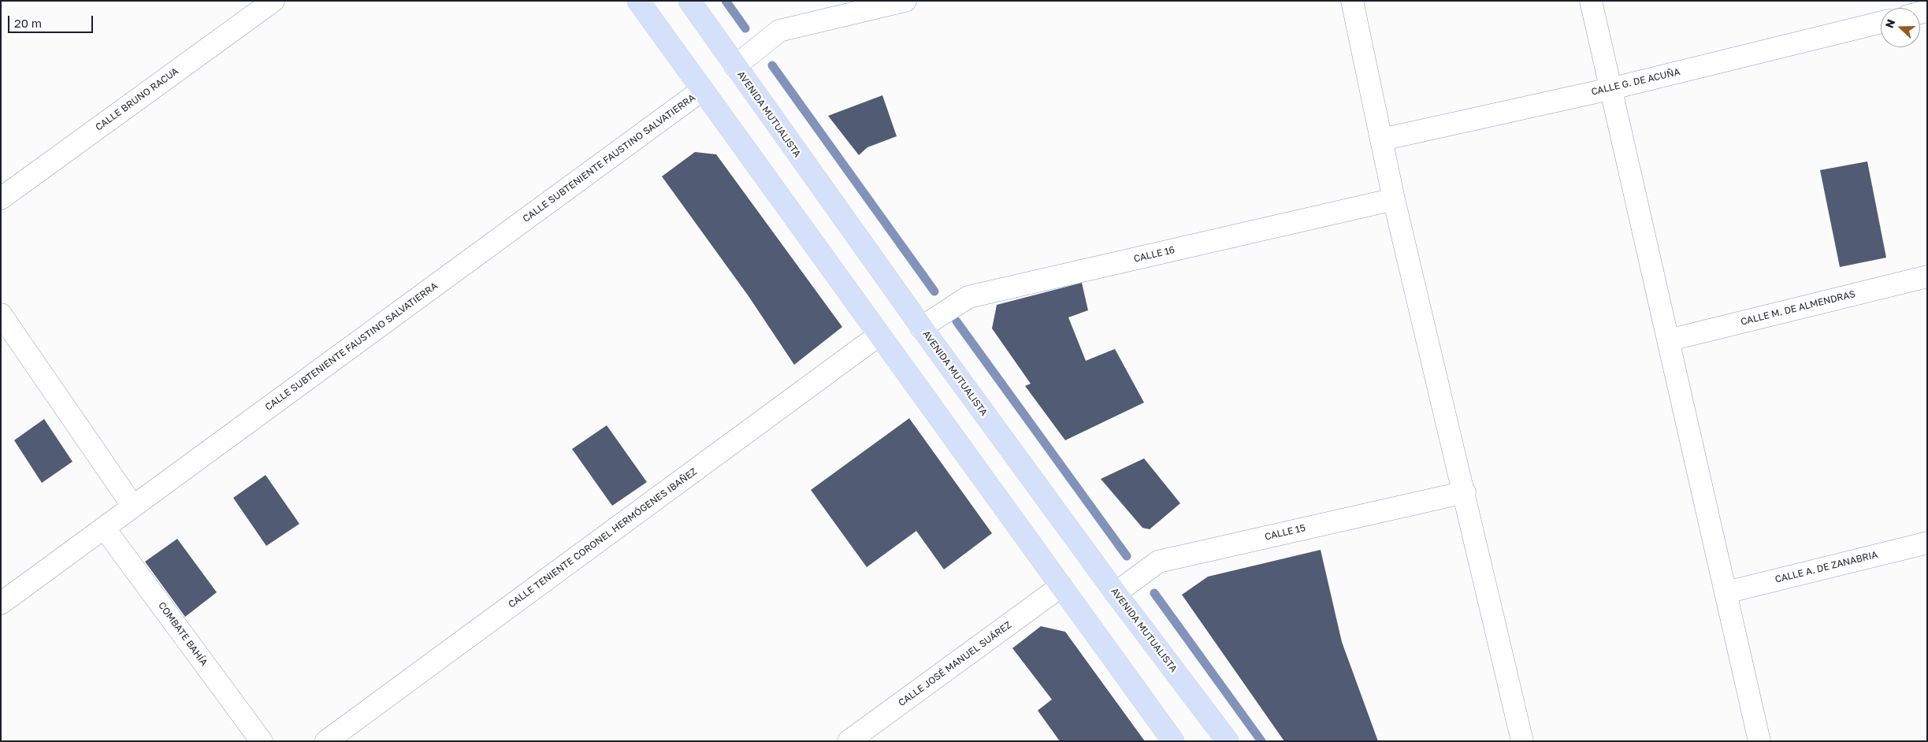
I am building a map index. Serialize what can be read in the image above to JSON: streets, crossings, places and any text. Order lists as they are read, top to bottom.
{
  "streets": {
    "main road": ["AVENIDA MUTUALISTA"],
    "street": [
      "CALLE G. DE ACUÑA",
      "CALLE BRUNO RACUA",
      "CALLE SUBTENIENTE FAUSTINO SALVATIERRA",
      "CALLE 16",
      "CALLE M. DE ALMENDRAS",
      "CALLE 15",
      "CALLE TENIENTE CORONEL HERMÓGENES IBAÑEZ",
      "CALLE A. DE ZANABRIA",
      "COMBATE BAHÍA",
      "CALLE JOSÉ MANUEL SUÁREZ"
    ]
  },
  "crossings": [
    ["AVENIDA MUTUALISTA", "CALLE 16"],
    ["AVENIDA MUTUALISTA", "CALLE 15"],
    ["CALLE SUBTENIENTE FAUSTINO SALVATIERRA", "COMBATE BAHÍA"]
  ],
  "scale_bar": "20 m",
  "north": "left"
}
